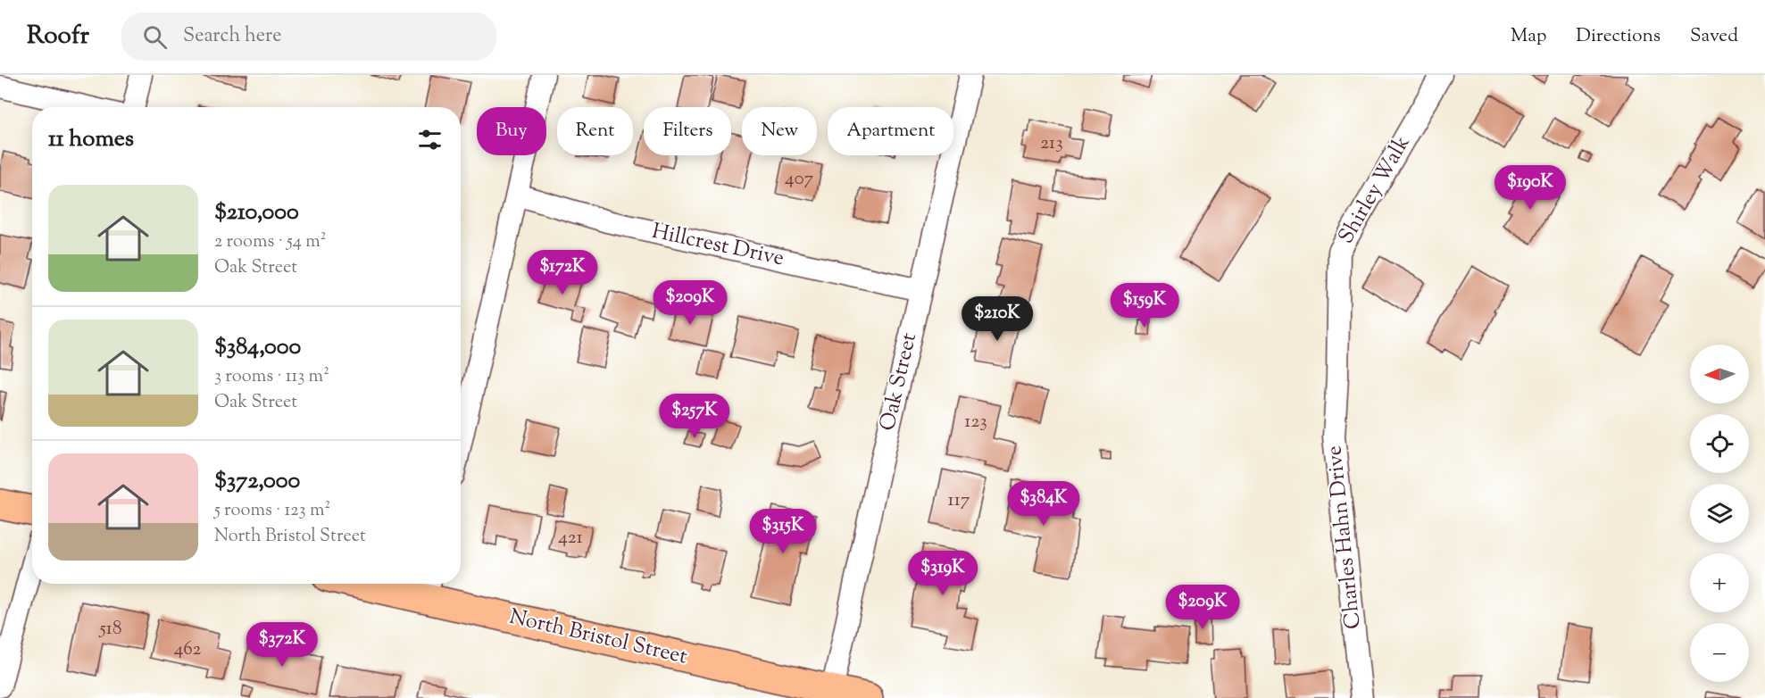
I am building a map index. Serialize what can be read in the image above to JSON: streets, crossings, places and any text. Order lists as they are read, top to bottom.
{
  "streets": {
    "main road": ["North Bristol Street"],
    "street": [
      "Shirley Walk",
      "Hillcrest Drive",
      "Oak Street",
      "Charles Hahn Drive"
    ]
  },
  "crossings": [
    ["Shirley Walk", "Charles Hahn Drive"],
    ["Hillcrest Drive", "Oak Street"],
    ["Oak Street", "North Bristol Street"]
  ],
  "house_numbers": [
    "213",
    "407",
    "123",
    "117",
    "421",
    "518",
    "462"
  ],
  "north": "left",
  "page": {
    "header": "Roofr",
    "search": "Search here",
    "nav": ["Map", "Directions", "Saved"],
    "chip": [
      "Buy",
      "Rent",
      "Filters",
      "New",
      "Apartment"
    ],
    "heading": "11 homes",
    "price": [
      "$190K",
      "$172K",
      "$209K",
      "$159K",
      "$210K",
      "$257K",
      "$384K",
      "$315K",
      "$319K",
      "$209K",
      "$372K"
    ],
    "list": [
      {
        "name": "$210,000",
        "note": "2 rooms · 54 m² · Oak Street"
      },
      {
        "name": "$384,000",
        "note": "3 rooms · 113 m² · Oak Street"
      },
      {
        "name": "$372,000",
        "note": "5 rooms · 123 m² · North Bristol Street"
      }
    ],
    "map_buttons": ["+", "−"]
  }
}
